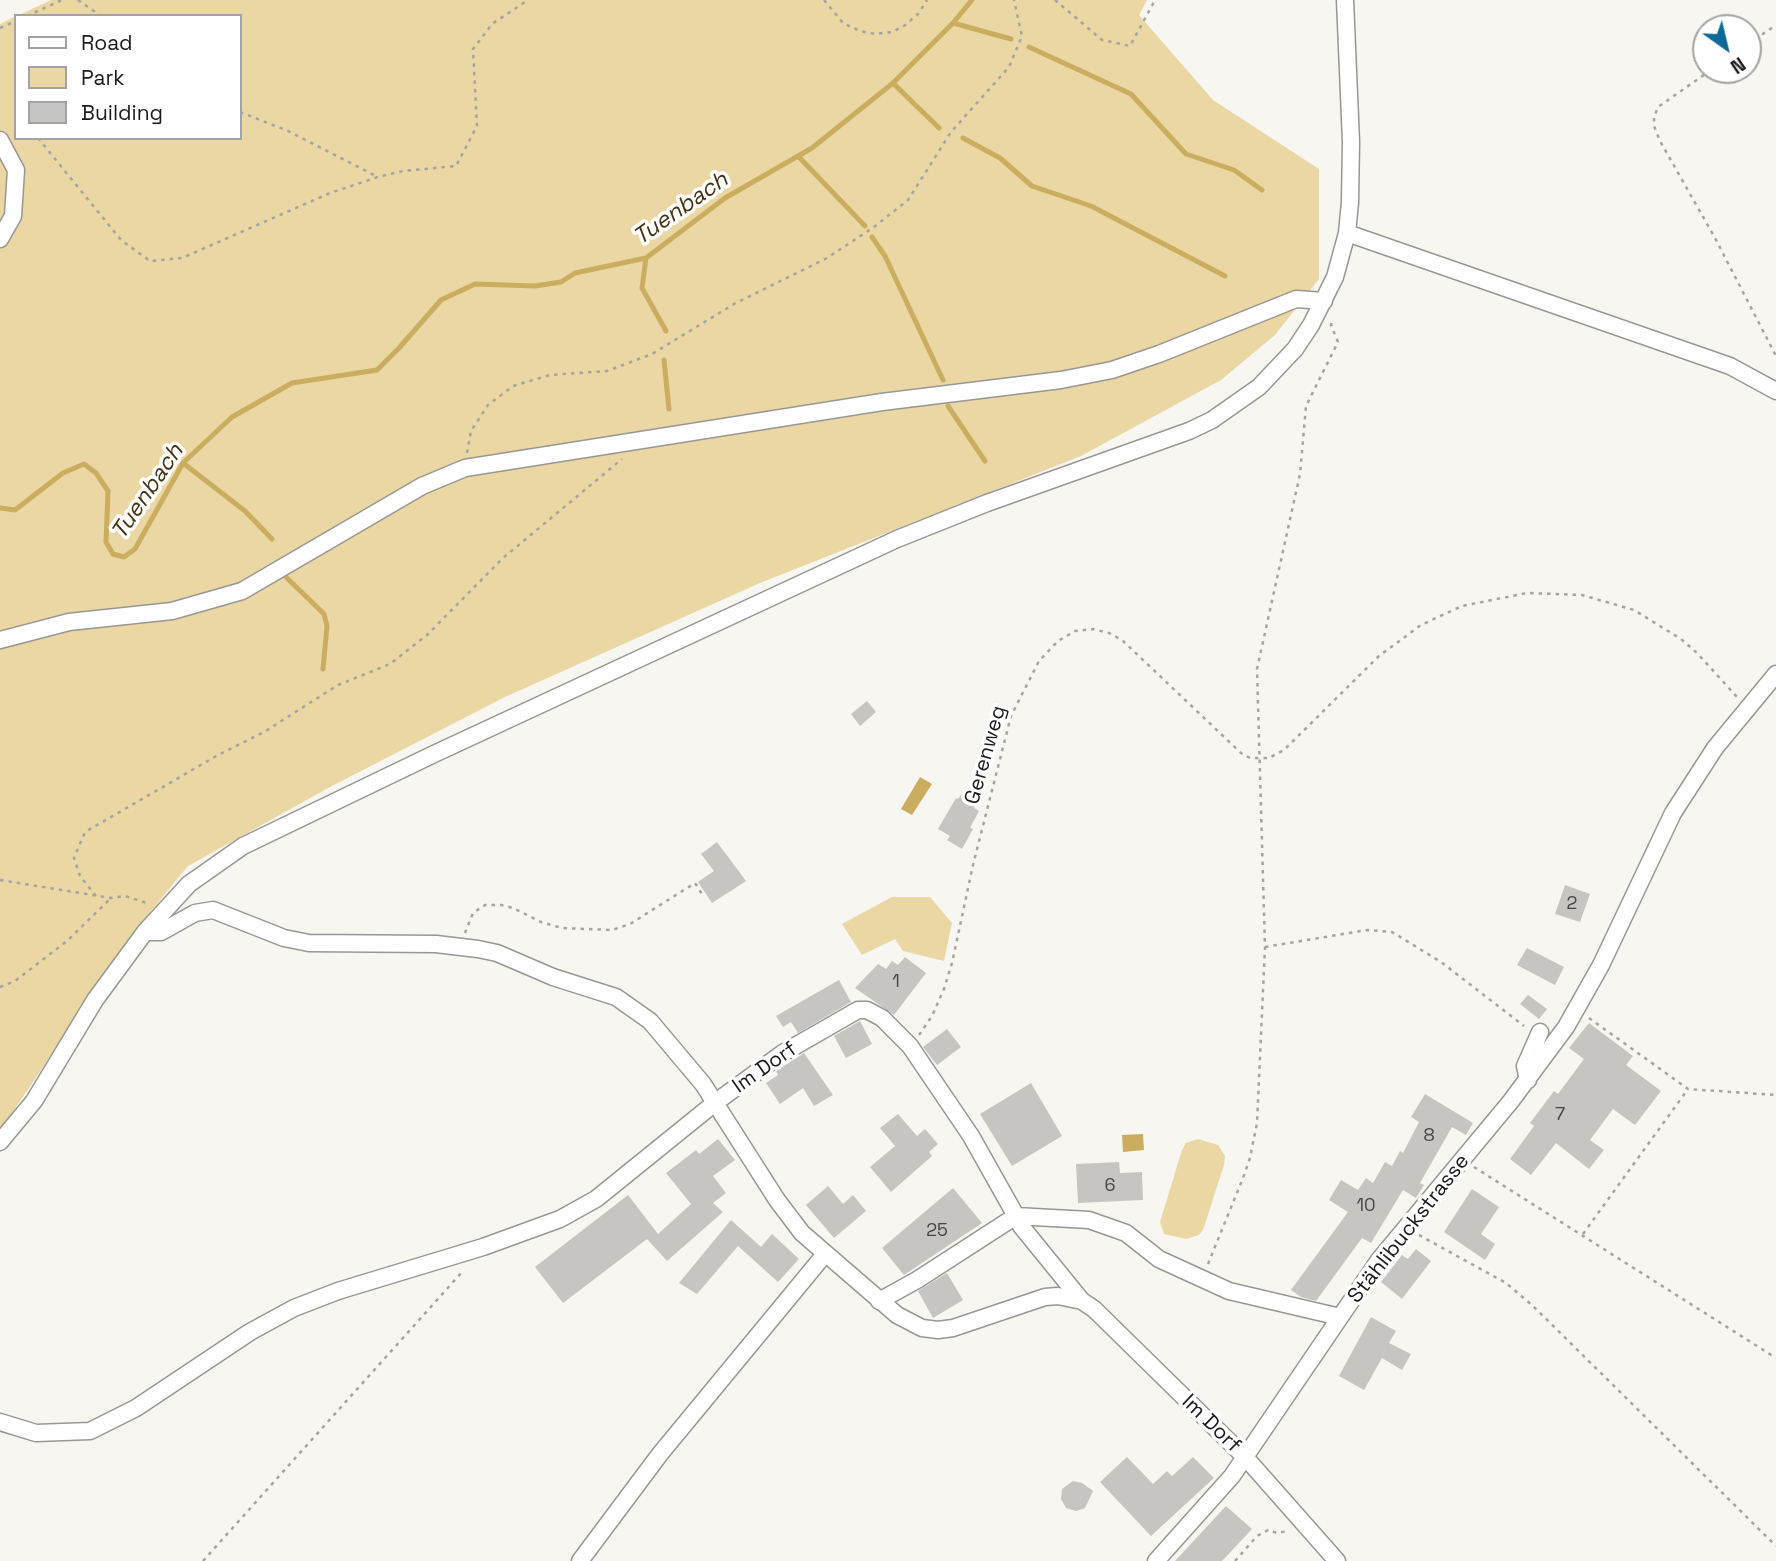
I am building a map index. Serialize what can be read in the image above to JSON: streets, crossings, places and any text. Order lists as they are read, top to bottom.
{
  "streets": {
    "street": ["Im Dorf", "Stählibuckstrasse"],
    "path": ["Gerenweg"]
  },
  "crossings": [
    ["Gerenweg", "Im Dorf"],
    ["Im Dorf", "Stählibuckstrasse"]
  ],
  "water": ["Tuenbach"],
  "house_numbers": [
    "2",
    "1",
    "7",
    "8",
    "6",
    "10",
    "25"
  ],
  "legend": ["Road", "Park", "Building"],
  "north": "bottom right"
}
